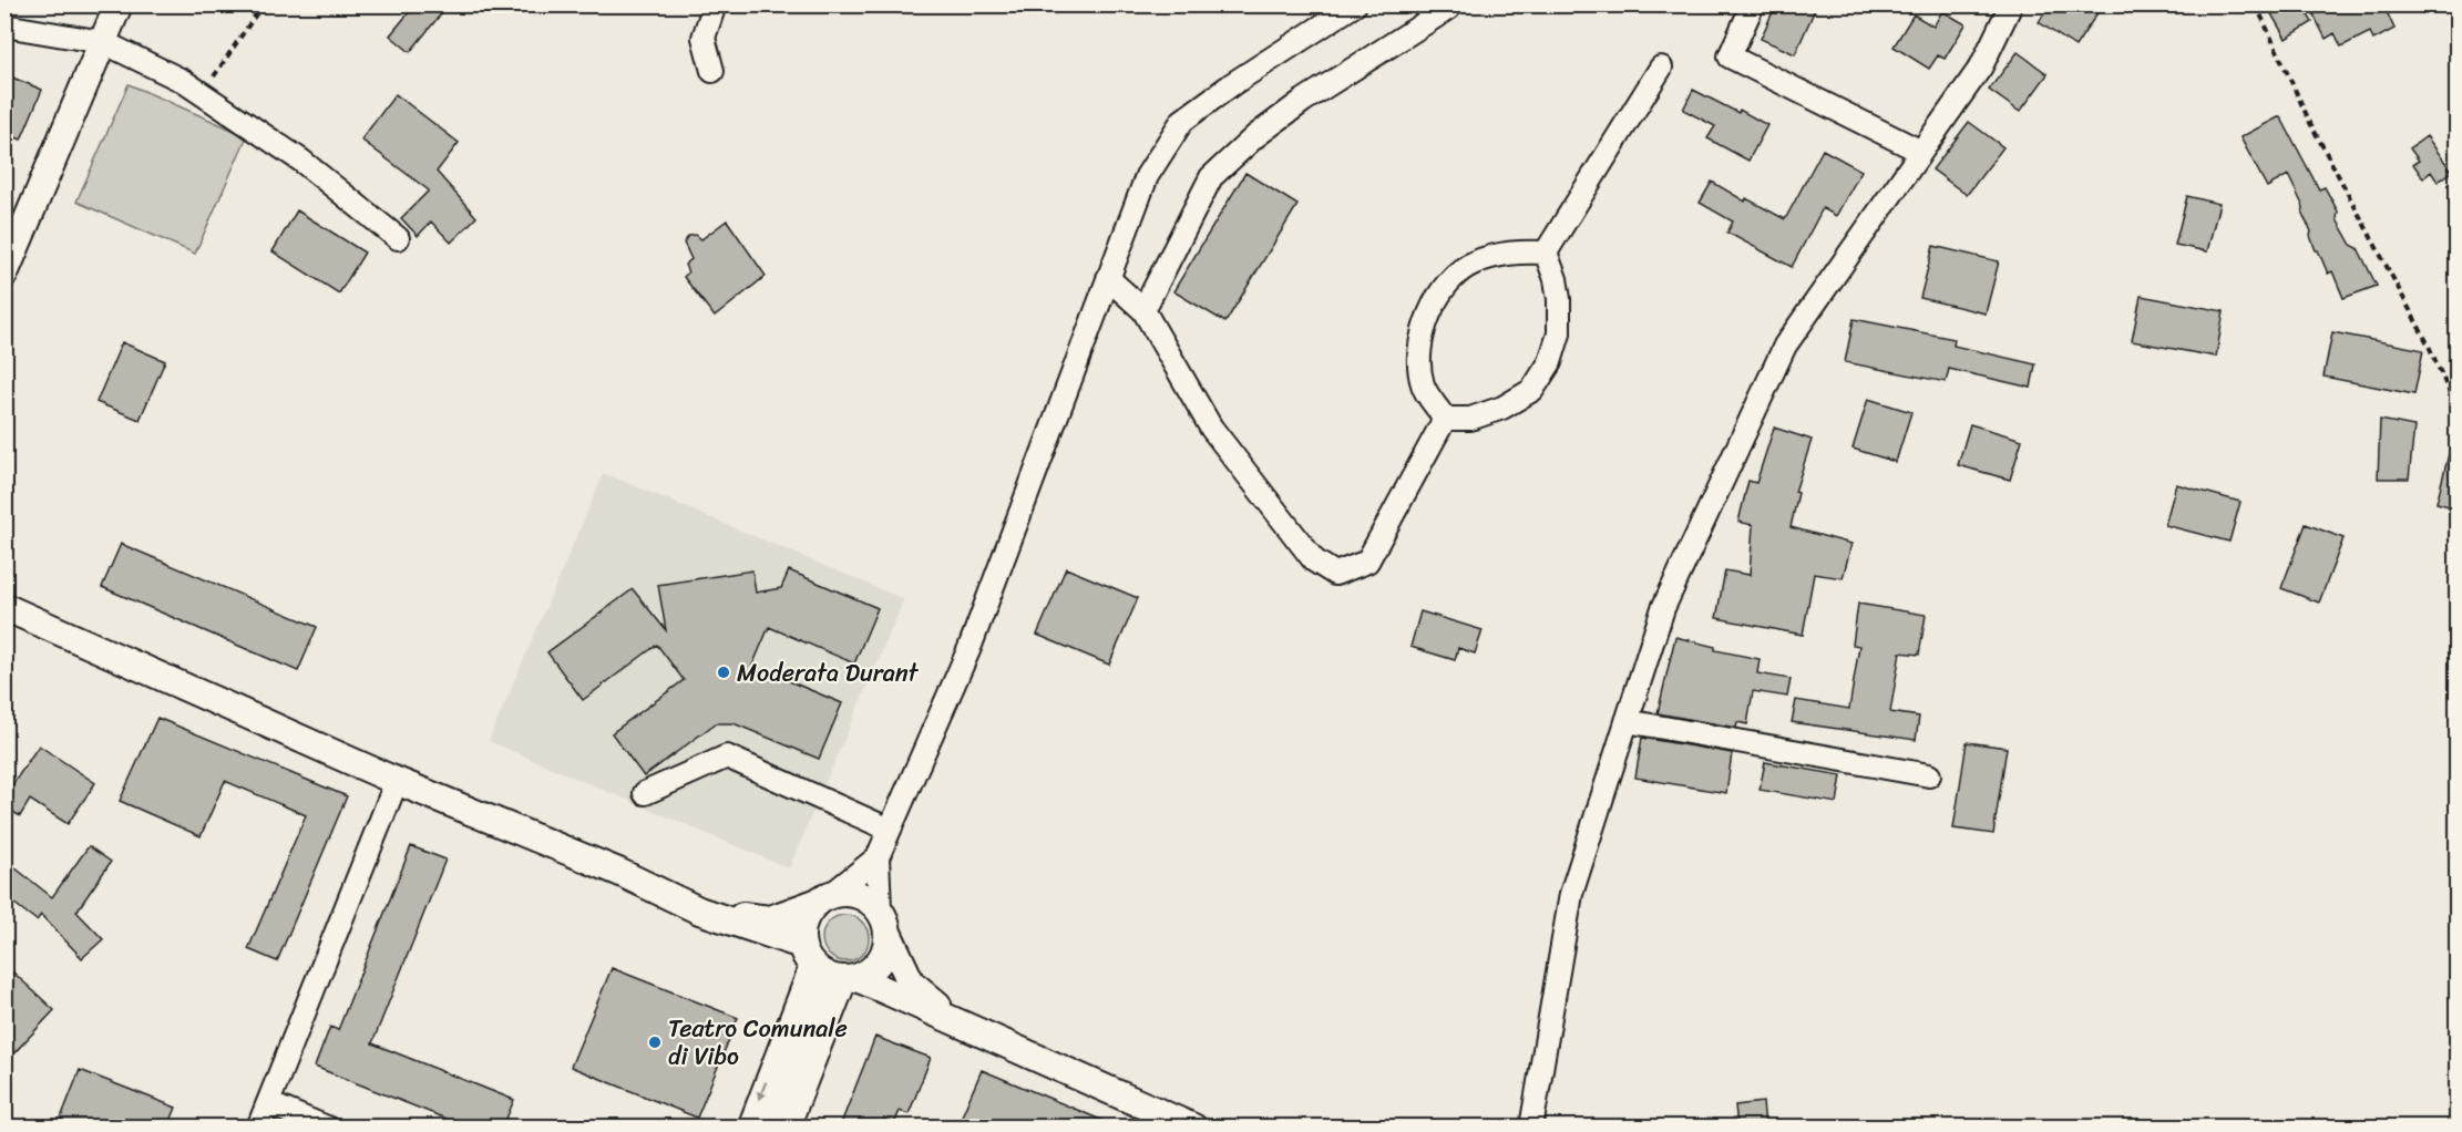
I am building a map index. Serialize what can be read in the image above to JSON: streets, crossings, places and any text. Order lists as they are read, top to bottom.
{
  "places": ["Moderata Durant", "Teatro Comunale di Vibo"]
}
